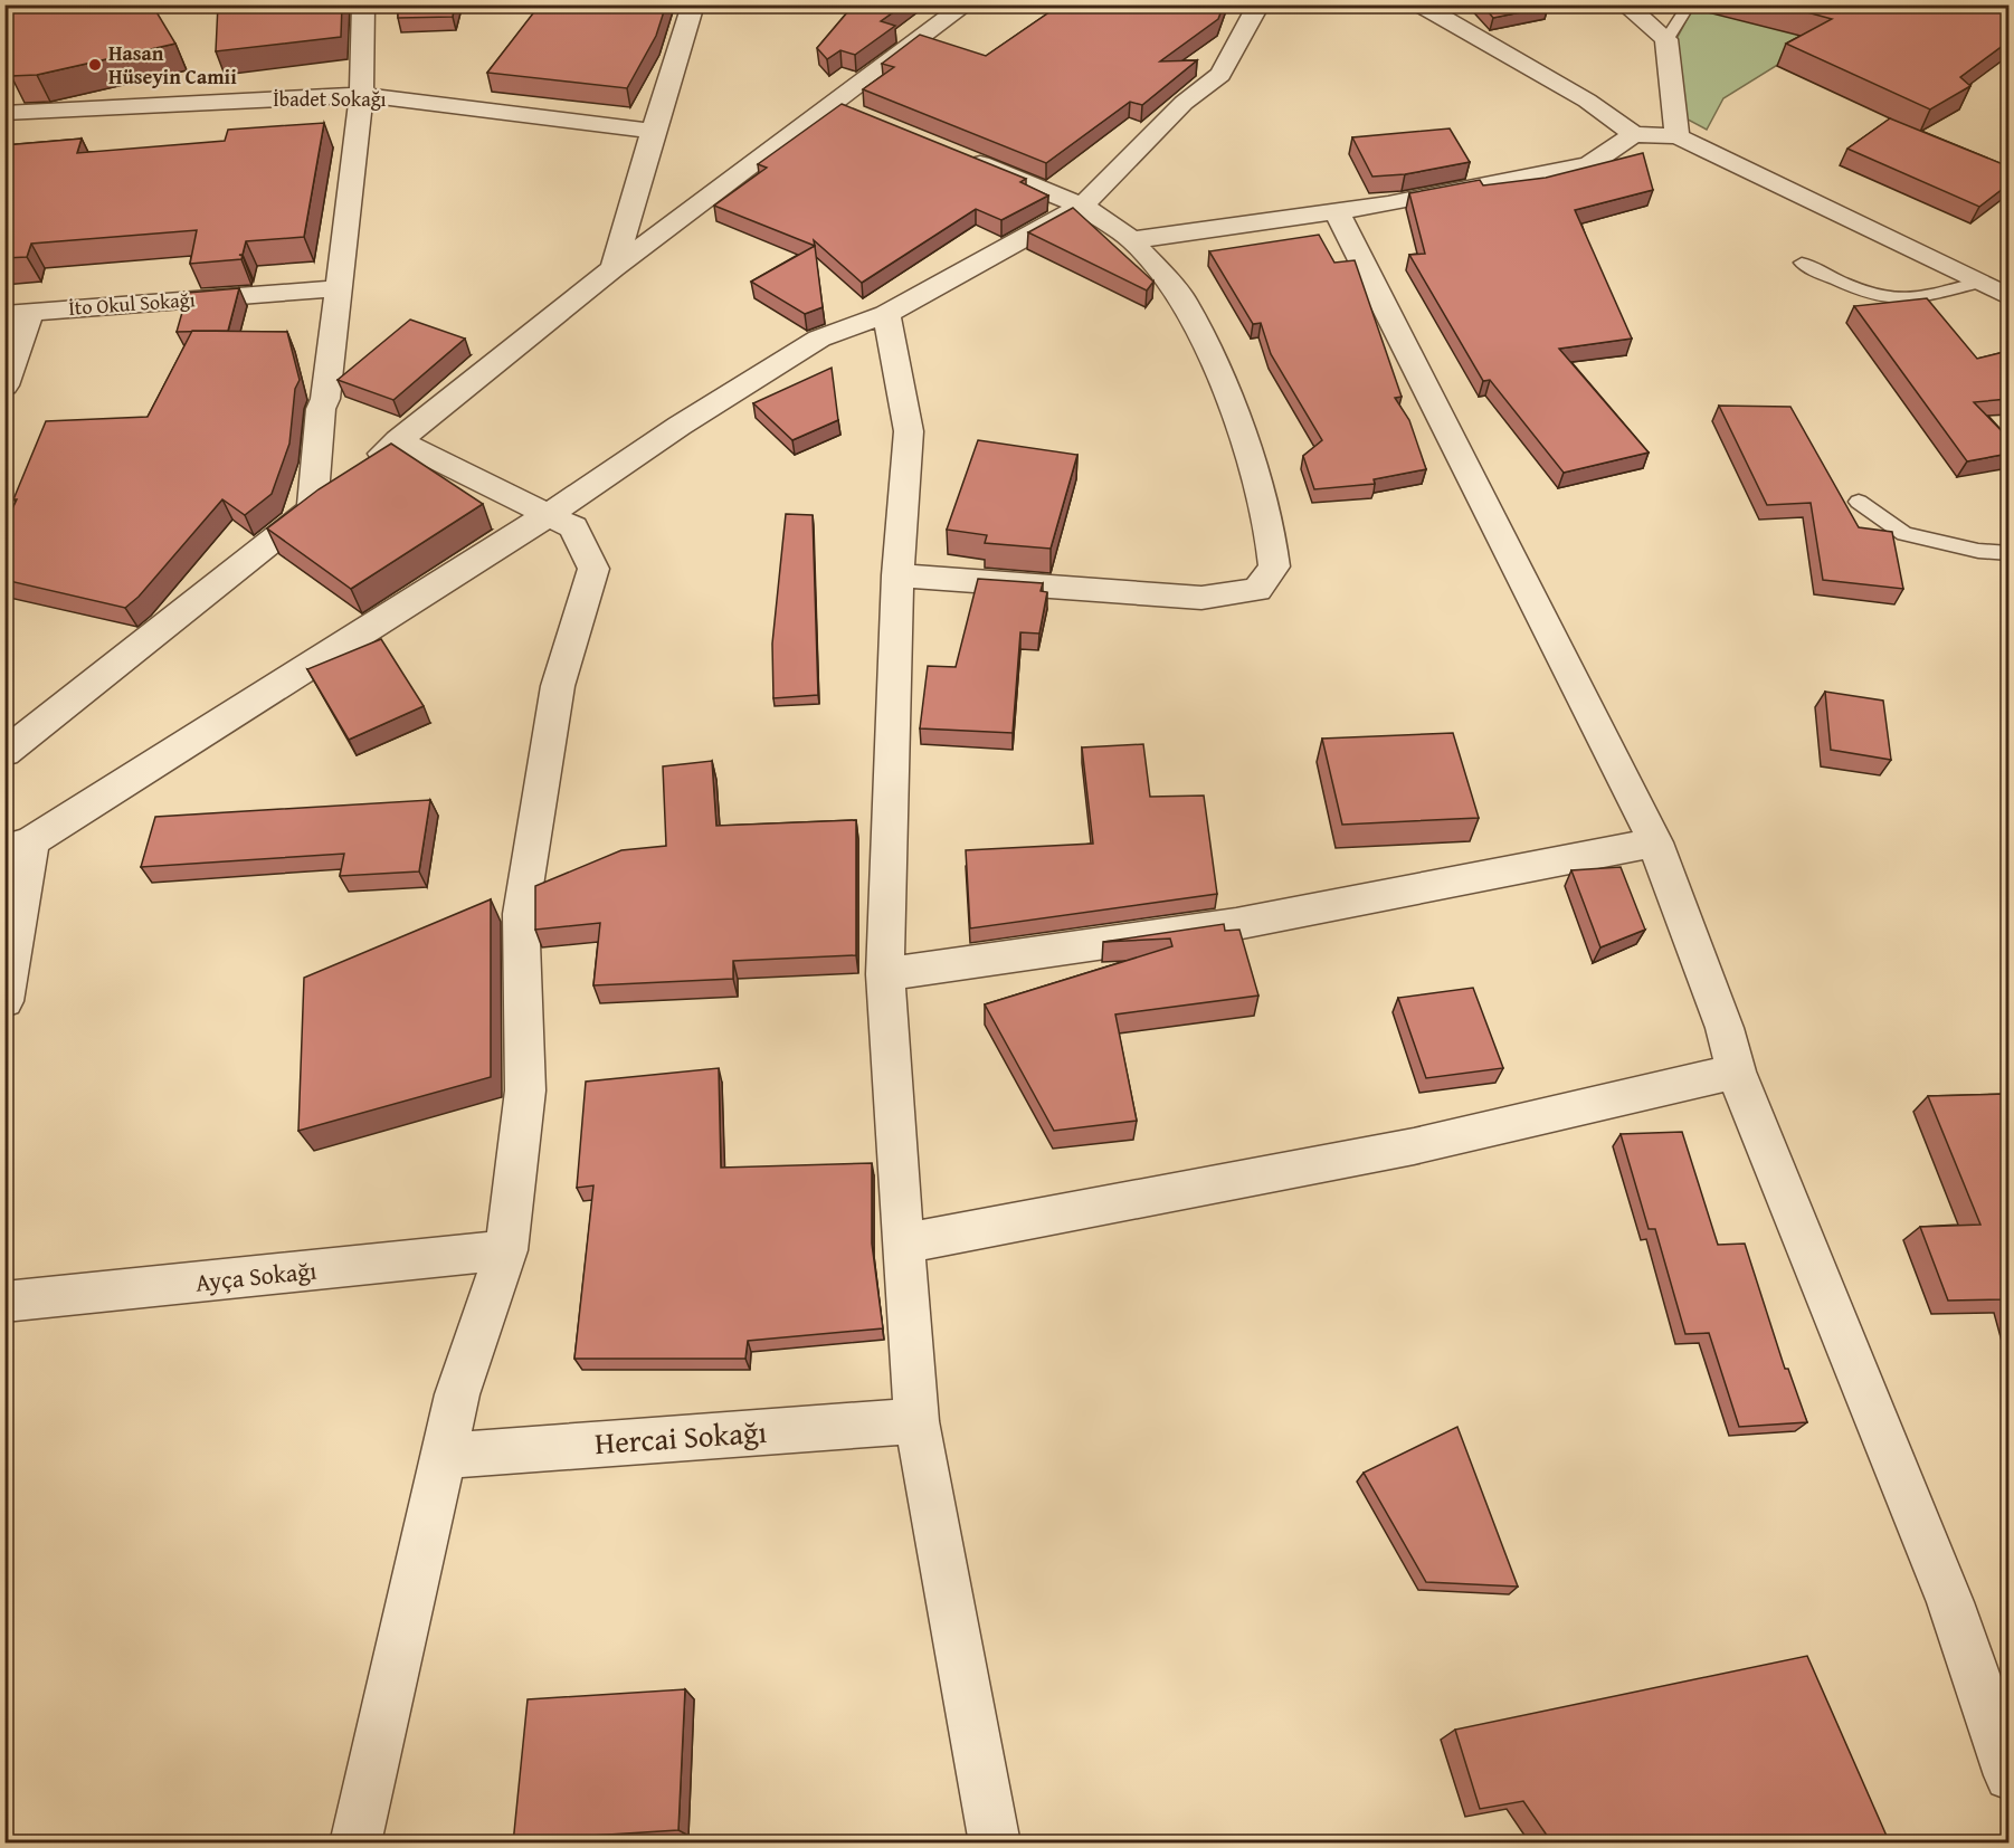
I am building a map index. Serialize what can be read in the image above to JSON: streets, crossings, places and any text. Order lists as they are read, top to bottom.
{
  "streets": {
    "street": [
      "İbadet Sokağı",
      "İto Okul Sokağı",
      "Ayça Sokağı",
      "Hercai Sokağı"
    ]
  },
  "places": ["Hasan Hüseyin Camii"]
}
